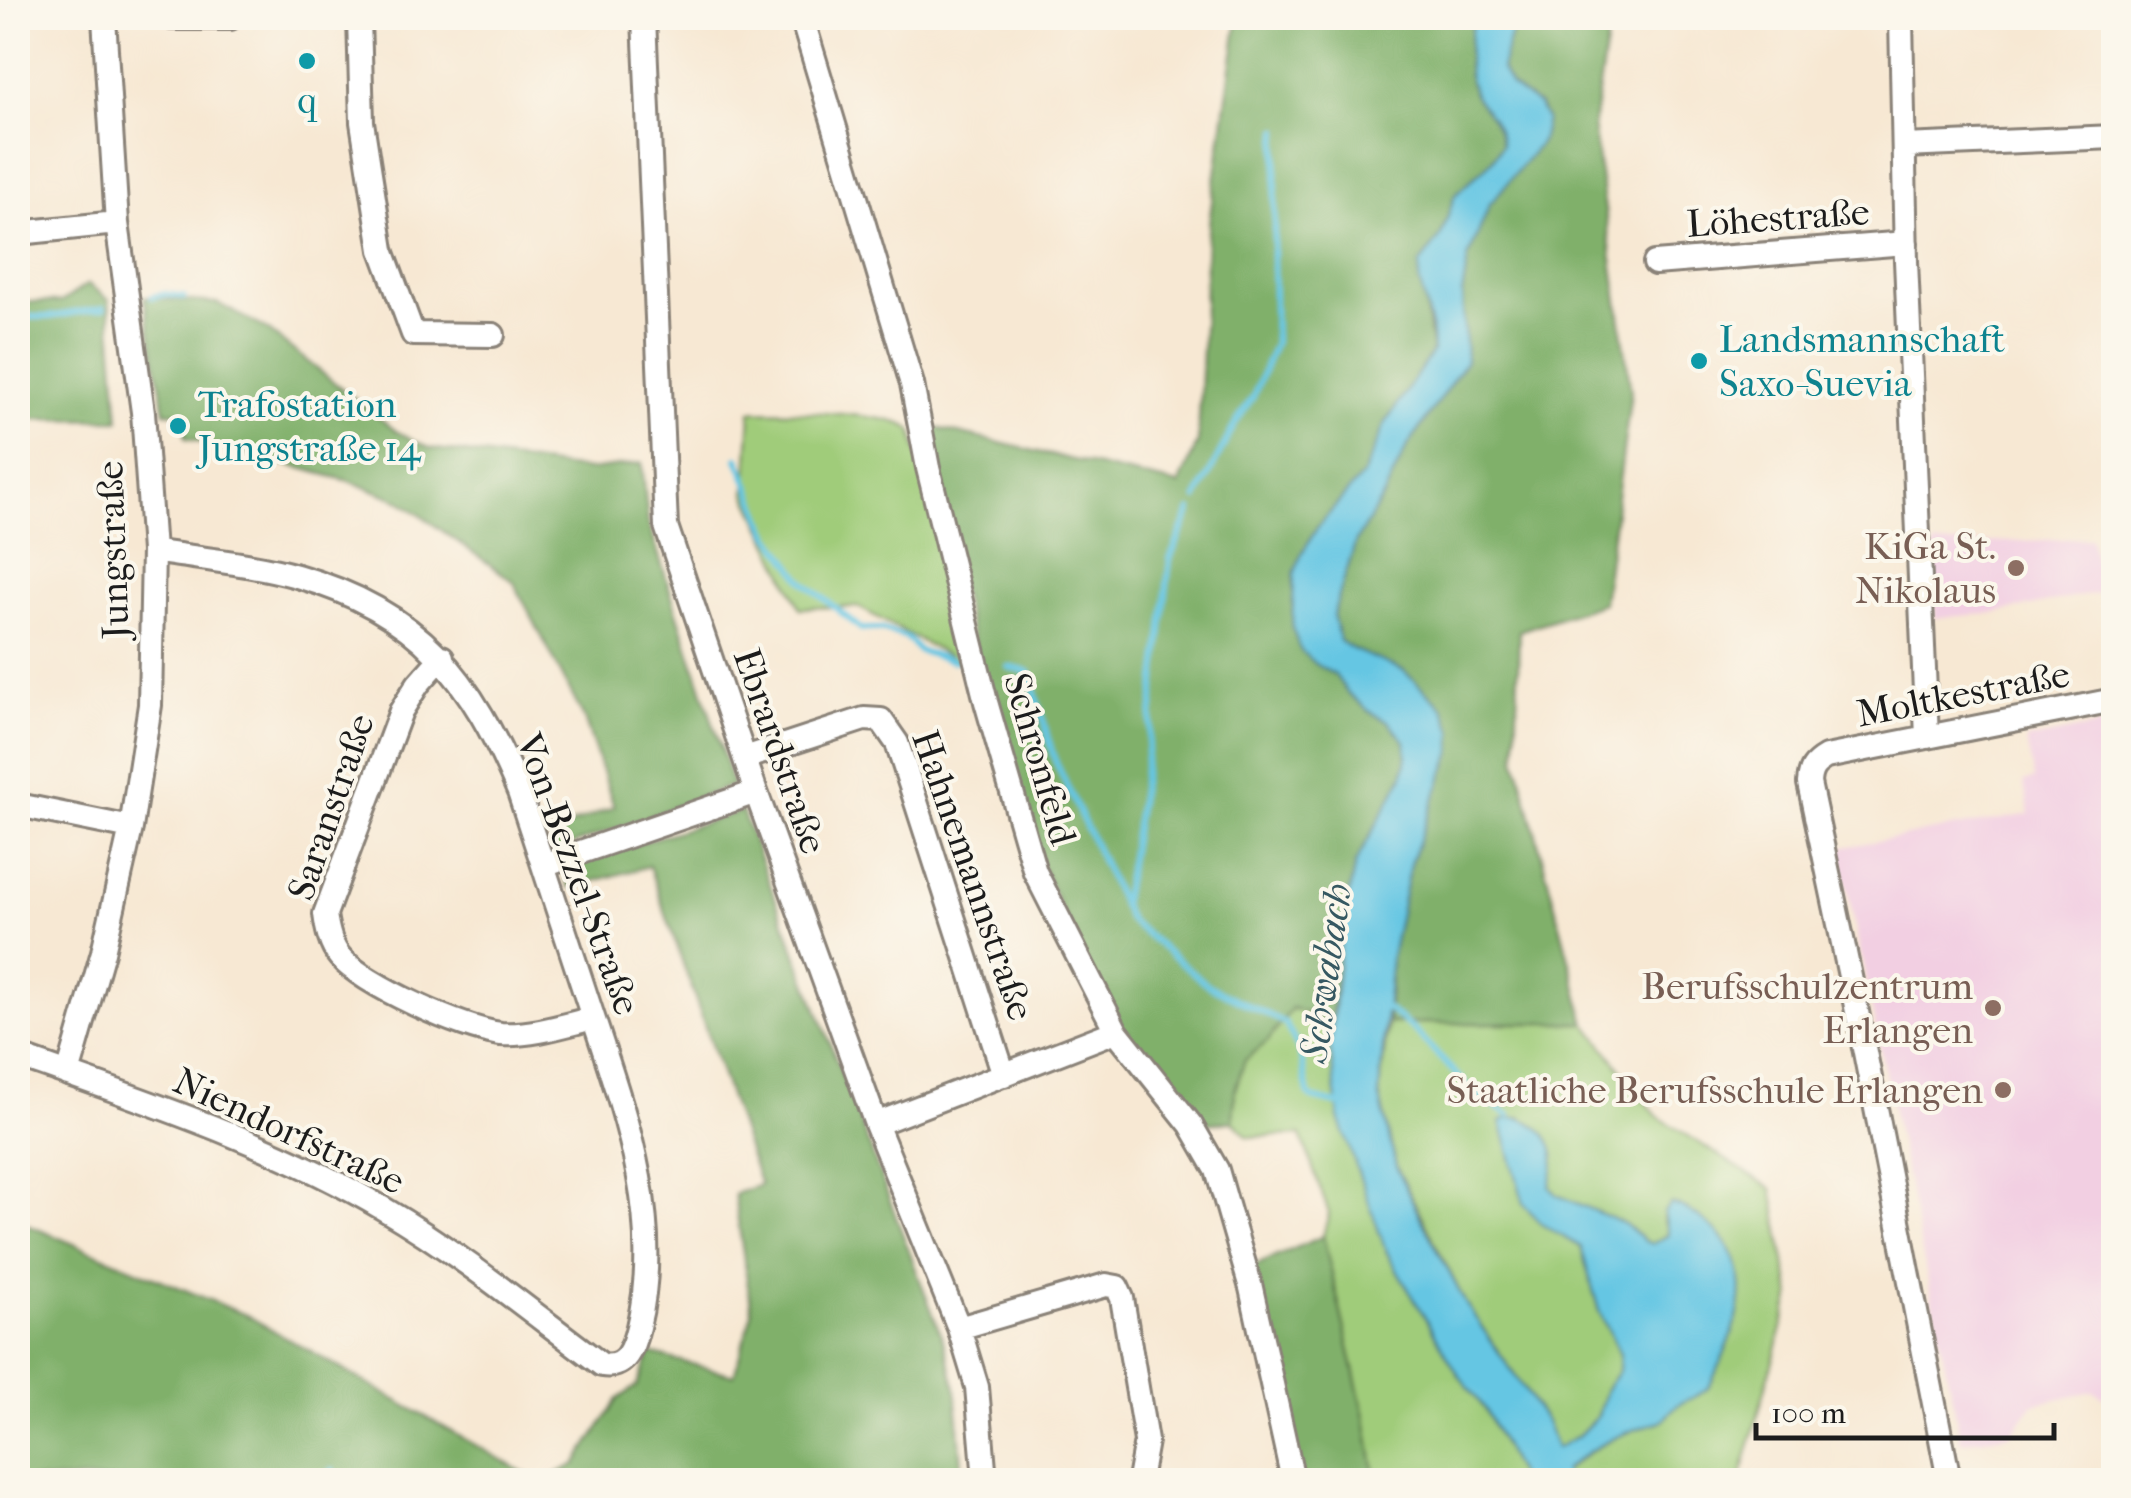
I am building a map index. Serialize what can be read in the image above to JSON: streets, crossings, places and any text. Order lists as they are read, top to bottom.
{
  "streets": {
    "street": [
      "Löhestraße",
      "Jungstraße",
      "Moltkestraße",
      "Ebrardstraße",
      "Schronfeld",
      "Saranstraße",
      "Von-Bezzel-Straße",
      "Hahnemannstraße",
      "Niendorfstraße"
    ]
  },
  "crossings": [
    ["Löhestraße", "Moltkestraße"],
    ["Jungstraße", "Von-Bezzel-Straße"],
    ["Jungstraße", "Niendorfstraße"],
    ["Ebrardstraße", "Hahnemannstraße"],
    ["Saranstraße", "Von-Bezzel-Straße"],
    ["Von-Bezzel-Straße", "Niendorfstraße"]
  ],
  "water": ["Schwabach"],
  "places": [
    "q",
    "Landsmannschaft Saxo-Suevia",
    "Trafostation Jungstraße 14",
    "KiGa St. Nikolaus",
    "Berufsschulzentrum Erlangen",
    "Staatliche Berufsschule Erlangen"
  ],
  "scale_bar": "100 m"
}
